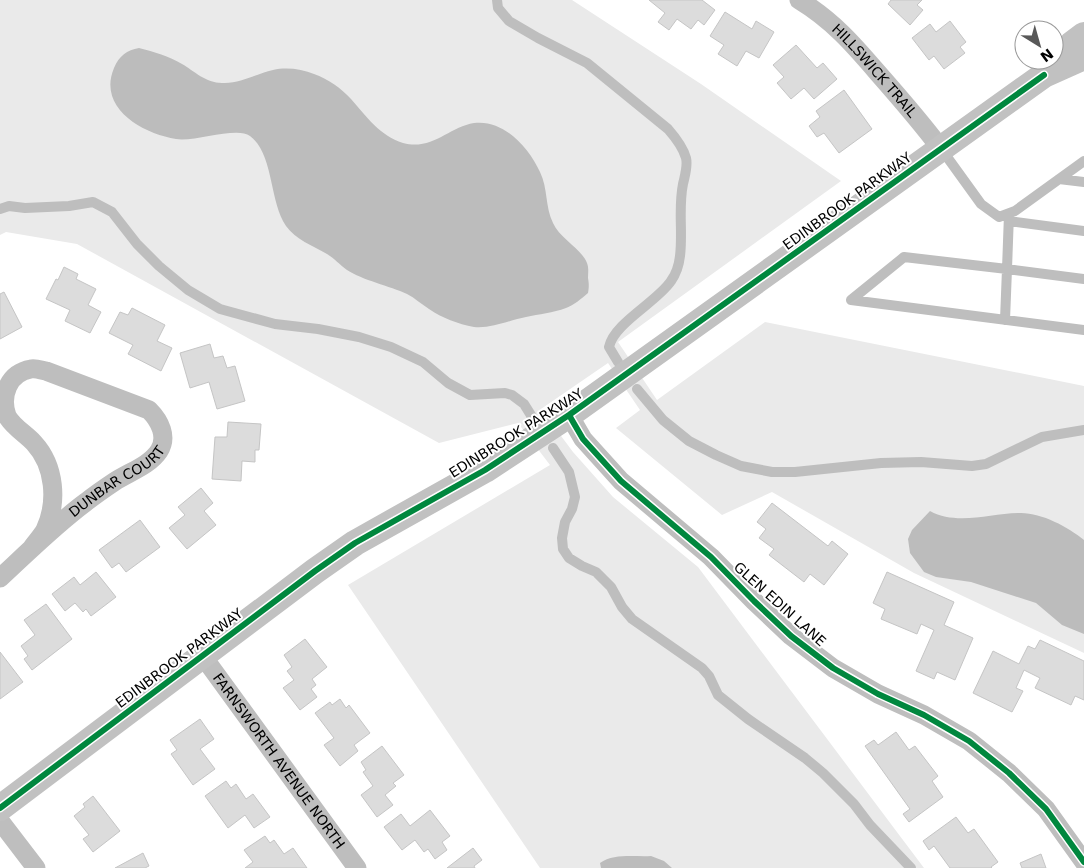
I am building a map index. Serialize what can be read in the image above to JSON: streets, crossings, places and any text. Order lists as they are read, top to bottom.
{
  "streets": {
    "street": [
      "HILLSWICK TRAIL",
      "EDINBROOK PARKWAY",
      "DUNBAR COURT",
      "GLEN EDIN LANE",
      "FARNSWORTH AVENUE NORTH"
    ]
  },
  "crossings": [
    ["HILLSWICK TRAIL", "EDINBROOK PARKWAY"],
    ["EDINBROOK PARKWAY", "GLEN EDIN LANE"],
    ["EDINBROOK PARKWAY", "FARNSWORTH AVENUE NORTH"]
  ],
  "north": "bottom right"
}
